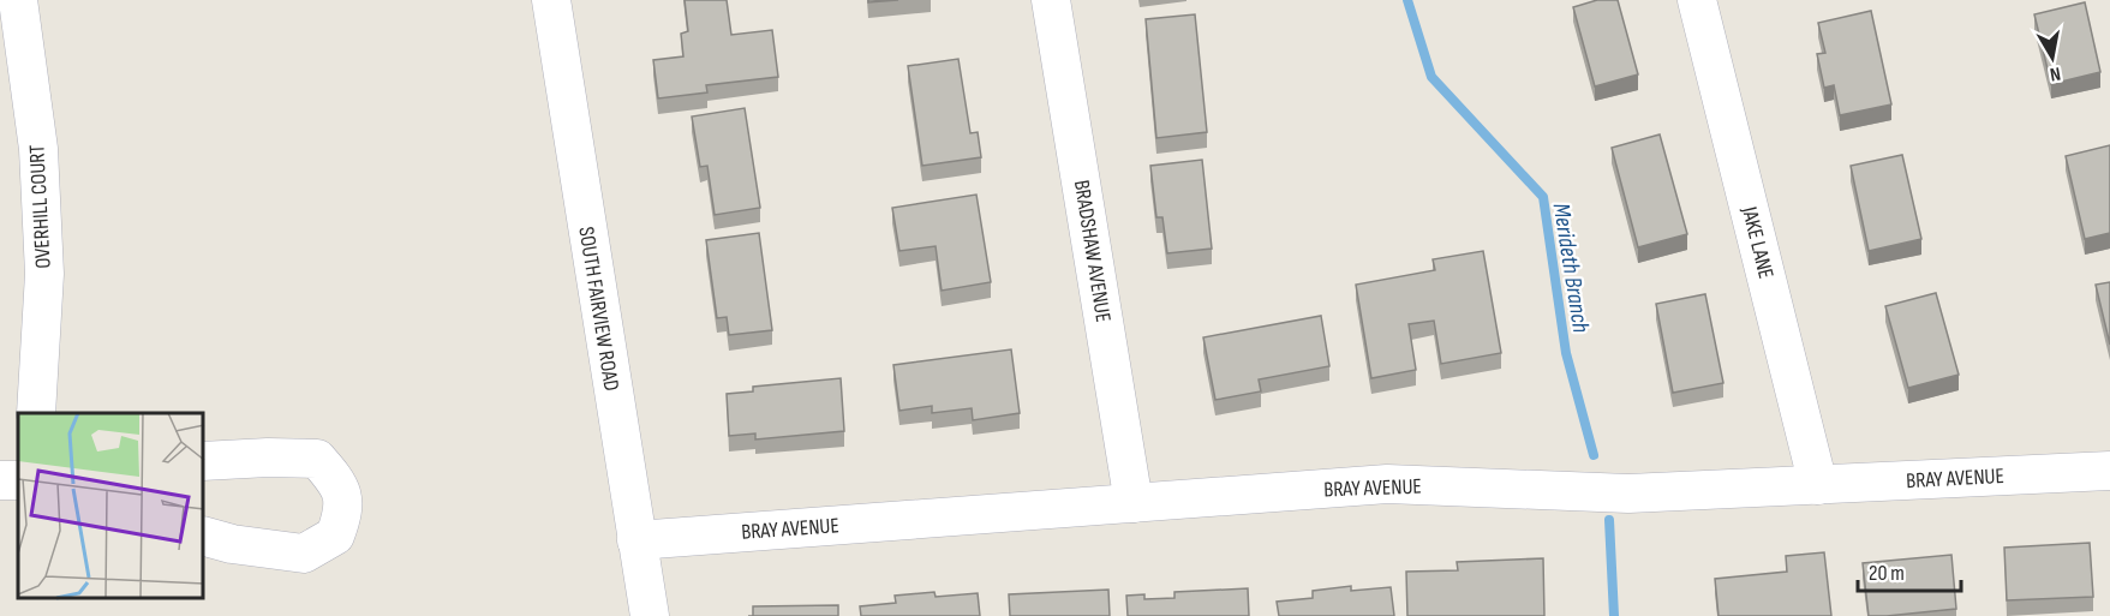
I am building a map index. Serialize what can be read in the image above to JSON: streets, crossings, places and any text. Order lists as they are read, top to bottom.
{
  "streets": {
    "street": [
      "OVERHILL COURT",
      "JAKE LANE",
      "BRADSHAW AVENUE",
      "SOUTH FAIRVIEW ROAD",
      "BRAY AVENUE"
    ]
  },
  "crossings": [
    ["JAKE LANE", "BRAY AVENUE"],
    ["BRADSHAW AVENUE", "BRAY AVENUE"],
    ["SOUTH FAIRVIEW ROAD", "BRAY AVENUE"]
  ],
  "water": ["Merideth Branch"],
  "scale_bar": "20 m",
  "north": "bottom"
}
